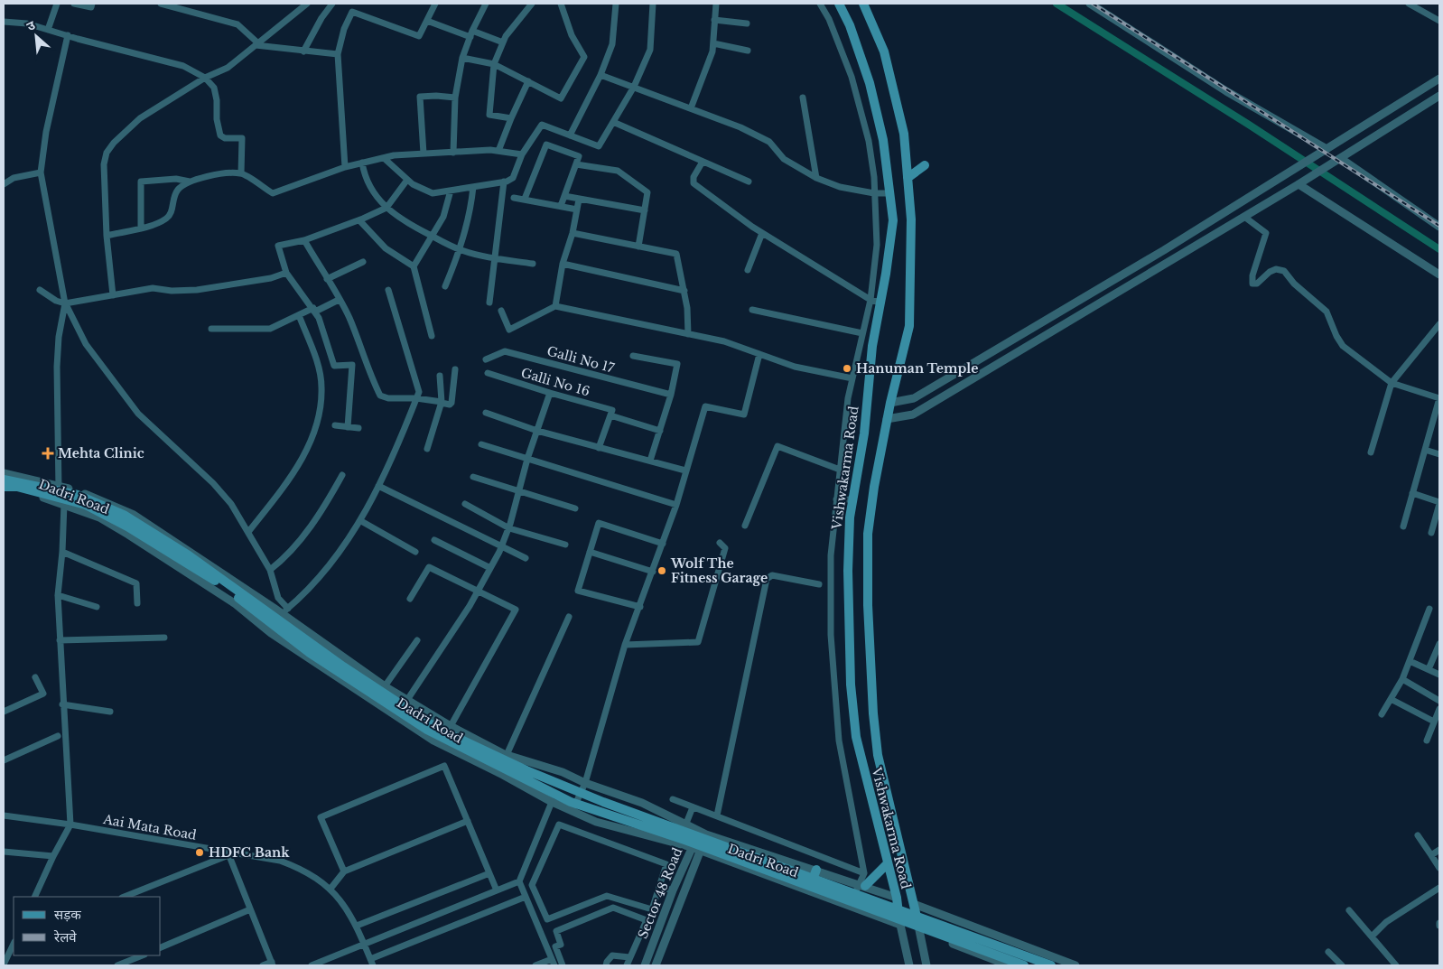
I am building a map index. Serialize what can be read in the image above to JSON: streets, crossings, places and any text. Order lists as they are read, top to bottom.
{
  "streets": {
    "main road": ["Vishwakarma Road"],
    "street": [
      "Galli No 17",
      "Galli No 16",
      "Dadri Road",
      "Aai Mata Road",
      "Sector 48 Road"
    ]
  },
  "crossings": [
    ["Vishwakarma Road", "Dadri Road"],
    ["Dadri Road", "Sector 48 Road"]
  ],
  "places": {
    "other": ["Hanuman Temple", "Wolf The Fitness Garage", "HDFC Bank"],
    "health": ["Mehta Clinic"]
  },
  "legend": ["सड़क", "रेलवे"],
  "north": "top left"
}
